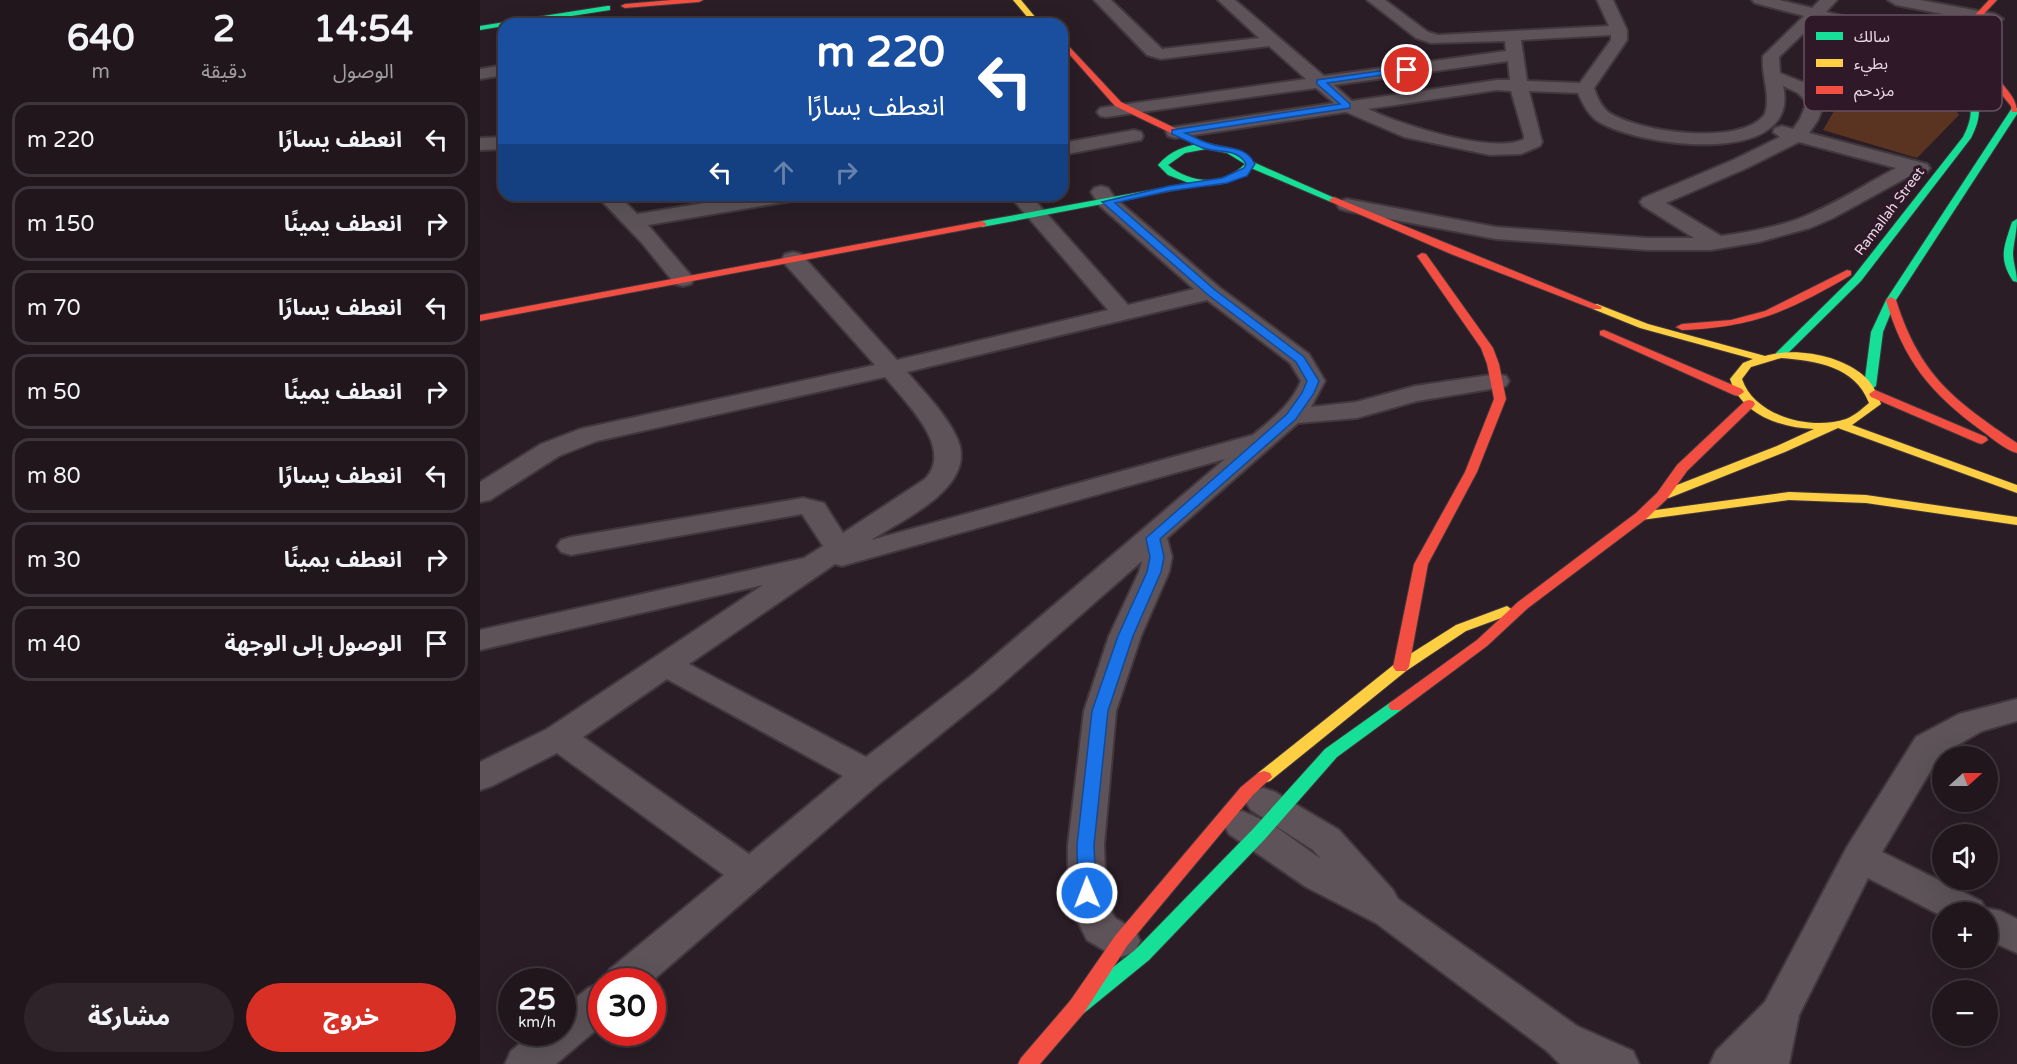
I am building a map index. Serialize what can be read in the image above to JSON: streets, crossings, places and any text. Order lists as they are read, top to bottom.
{
  "streets": {
    "street": ["Ramallah Street"]
  },
  "legend": ["سالك", "بطيء", "مزدحم"],
  "north": "right",
  "page": {
    "eta": [
      "14:54",
      "الوصول",
      "2",
      "دقيقة",
      "640",
      "m"
    ],
    "turn": ["220 m", "انعطف يسارًا"],
    "list": [
      {
        "name": "انعطف يسارًا",
        "value": "220 m"
      },
      {
        "name": "انعطف يمينًا",
        "value": "150 m"
      },
      {
        "name": "انعطف يسارًا",
        "value": "70 m"
      },
      {
        "name": "انعطف يمينًا",
        "value": "50 m"
      },
      {
        "name": "انعطف يسارًا",
        "value": "80 m"
      },
      {
        "name": "انعطف يمينًا",
        "value": "30 m"
      },
      {
        "name": "الوصول إلى الوجهة",
        "value": "40 m"
      }
    ],
    "map_buttons": ["+", "−"],
    "speed": "25 km/h",
    "limit": "30",
    "buttons": ["خروج", "مشاركة"]
  }
}
